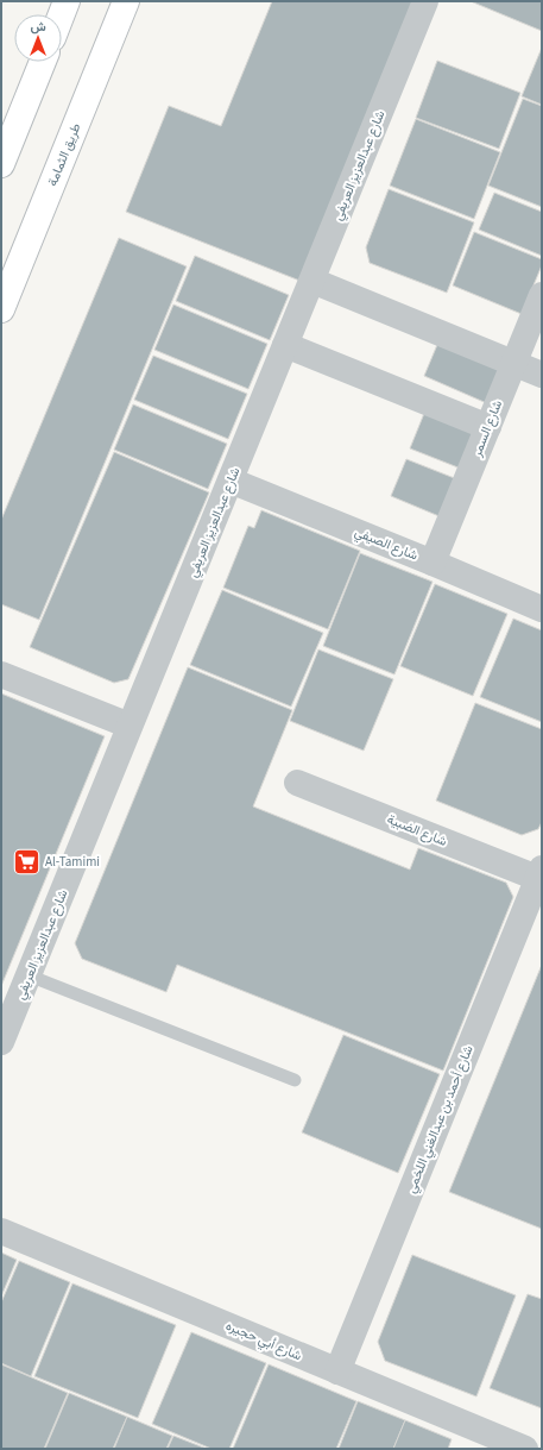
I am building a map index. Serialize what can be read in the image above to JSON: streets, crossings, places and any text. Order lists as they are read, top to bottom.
{
  "streets": {
    "main road": ["طريق الثمامة"],
    "street": [
      "شارع عبدالعزيز العريفي",
      "شارع السمر",
      "شارع الصيفي",
      "شارع الضبية",
      "شارع أحمد بن عبدالغني اللخمي",
      "شارع أبي حجيره"
    ]
  },
  "crossings": [
    ["شارع عبدالعزيز العريفي", "شارع الصيفي"],
    ["شارع السمر", "شارع الصيفي"],
    ["شارع الضبية", "شارع أحمد بن عبدالغني اللخمي"],
    ["شارع أحمد بن عبدالغني اللخمي", "شارع أبي حجيره"]
  ],
  "places": {
    "supermarket": ["Al-Tamimi"]
  },
  "north": "top"
}
